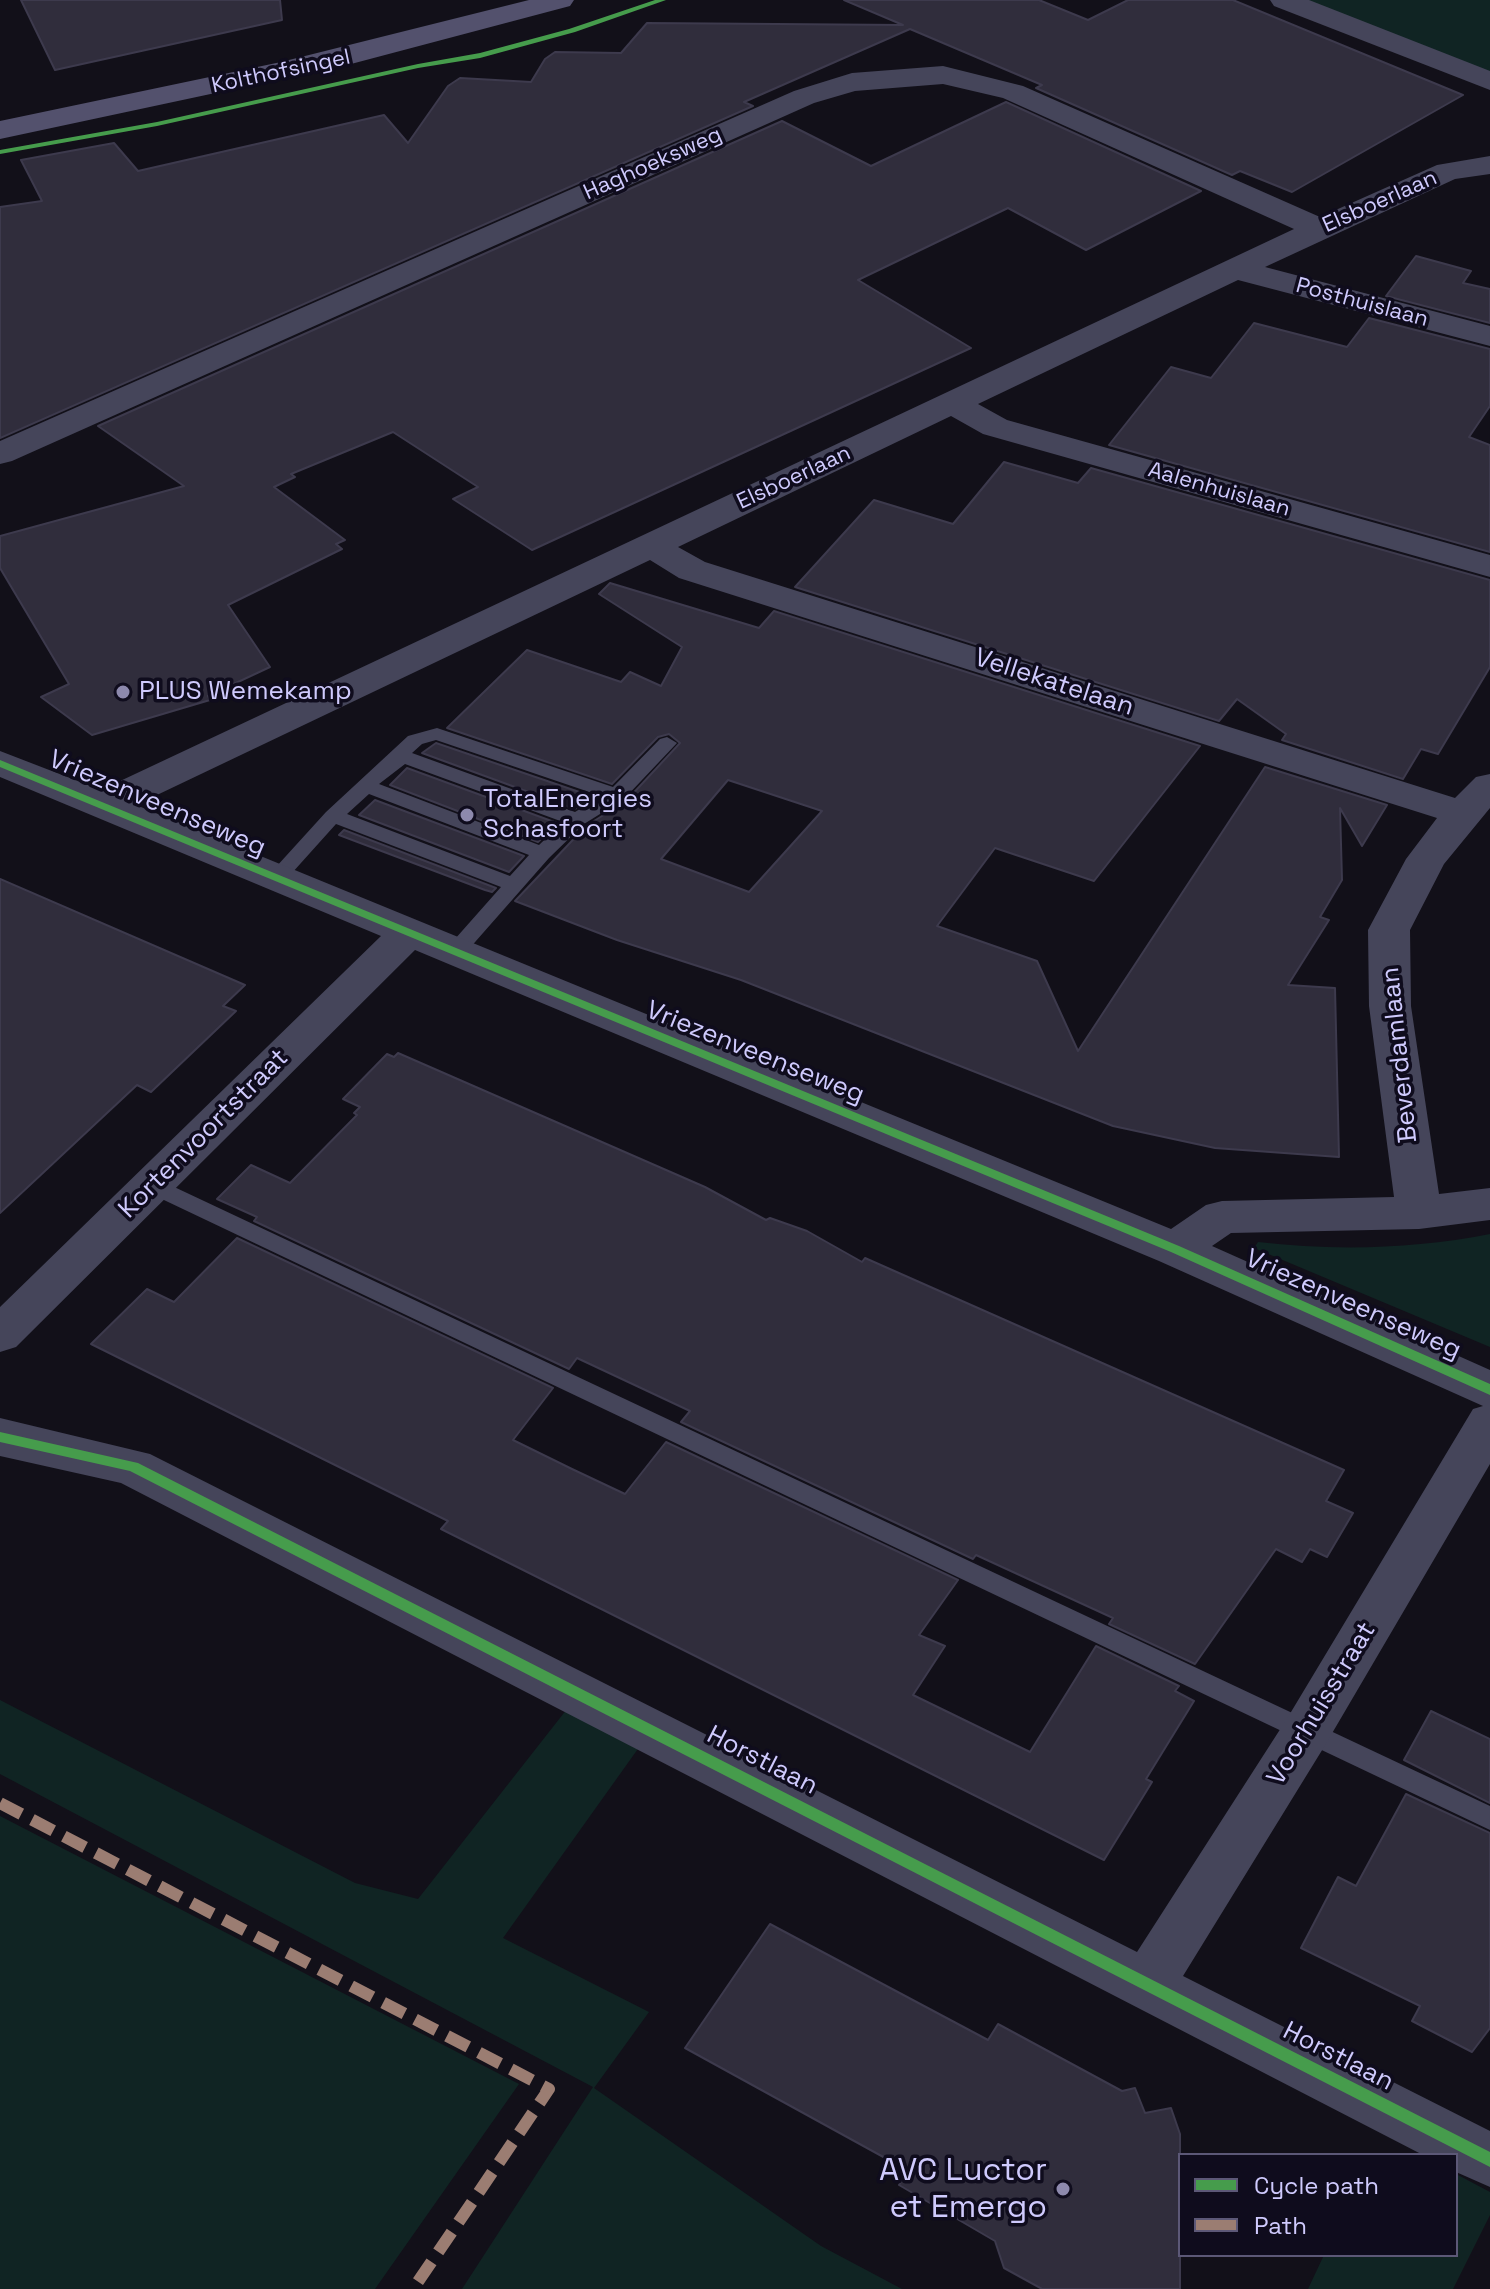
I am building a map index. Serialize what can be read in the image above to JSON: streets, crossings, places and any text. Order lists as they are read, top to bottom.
{
  "streets": {
    "main road": ["Kolthofsingel"],
    "street": [
      "Haghoeksweg",
      "Elsboerlaan",
      "Posthuislaan",
      "Aalenhuislaan",
      "Vellekatelaan",
      "Vriezenveenseweg",
      "Beverdamlaan",
      "Kortenvoortstraat",
      "Voorhuisstraat",
      "Horstlaan"
    ]
  },
  "crossings": [
    ["Haghoeksweg", "Elsboerlaan"],
    ["Elsboerlaan", "Posthuislaan"],
    ["Elsboerlaan", "Aalenhuislaan"],
    ["Elsboerlaan", "Vellekatelaan"],
    ["Elsboerlaan", "Vriezenveenseweg"],
    ["Vellekatelaan", "Beverdamlaan"],
    ["Vriezenveenseweg", "Kortenvoortstraat"],
    ["Voorhuisstraat", "Horstlaan"]
  ],
  "places": ["PLUS Wemekamp", "TotalEnergies Schasfoort", "AVC Luctor et Emergo"],
  "legend": ["Cycle path", "Path"]
}
